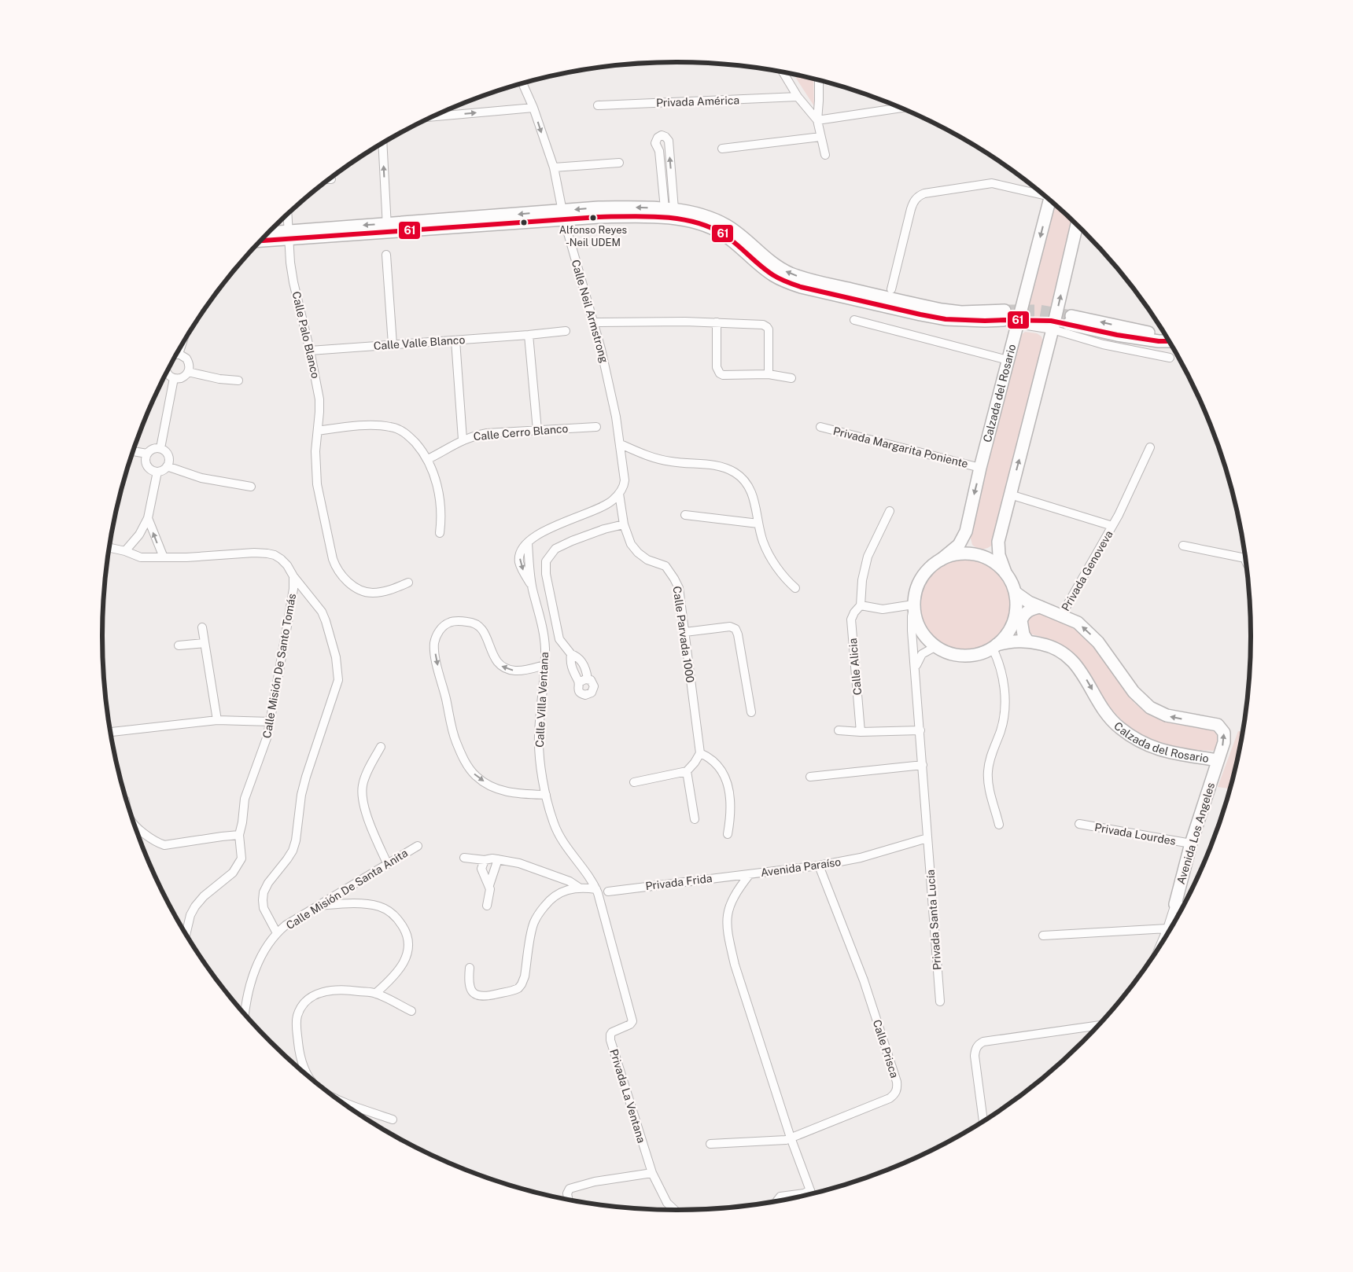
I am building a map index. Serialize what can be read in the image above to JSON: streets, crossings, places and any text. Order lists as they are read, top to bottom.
{
  "streets": {
    "street": [
      "Privada América",
      "Calle Neil Armstrong",
      "Calle Palo Blanco",
      "Calle Valle Blanco",
      "Calzada del Rosario",
      "Calle Cerro Blanco",
      "Privada Margarita Poniente",
      "Privada Genoveva",
      "Calle Parvada 1000",
      "Calle Misión De Santo Tomás",
      "Calle Alicia",
      "Calle Villa Ventana",
      "Avenida Los Angeles",
      "Privada Lourdes",
      "Avenida Paraíso",
      "Privada Frida",
      "Calle Misión De Santa Anita",
      "Privada Santa Lucía",
      "Calle Prisca",
      "Privada La Ventana"
    ]
  },
  "crossings": [
    ["Calle Neil Armstrong", "Calle Parvada 1000"],
    ["Calle Neil Armstrong", "Calle Villa Ventana"],
    ["Calle Palo Blanco", "Calle Valle Blanco"],
    ["Calzada del Rosario", "Privada Margarita Poniente"],
    ["Calzada del Rosario", "Privada Genoveva"],
    ["Calzada del Rosario", "Avenida Los Angeles"],
    ["Calle Parvada 1000", "Calle Villa Ventana"],
    ["Calle Misión De Santo Tomás", "Calle Misión De Santa Anita"],
    ["Calle Villa Ventana", "Privada La Ventana"],
    ["Avenida Los Angeles", "Privada Lourdes"],
    ["Avenida Paraíso", "Privada Frida"],
    ["Avenida Paraíso", "Privada Santa Lucía"],
    ["Avenida Paraíso", "Calle Prisca"]
  ],
  "places": ["Alfonso Reyes -Neil UDEM"],
  "lines": ["transit line 61"]
}
